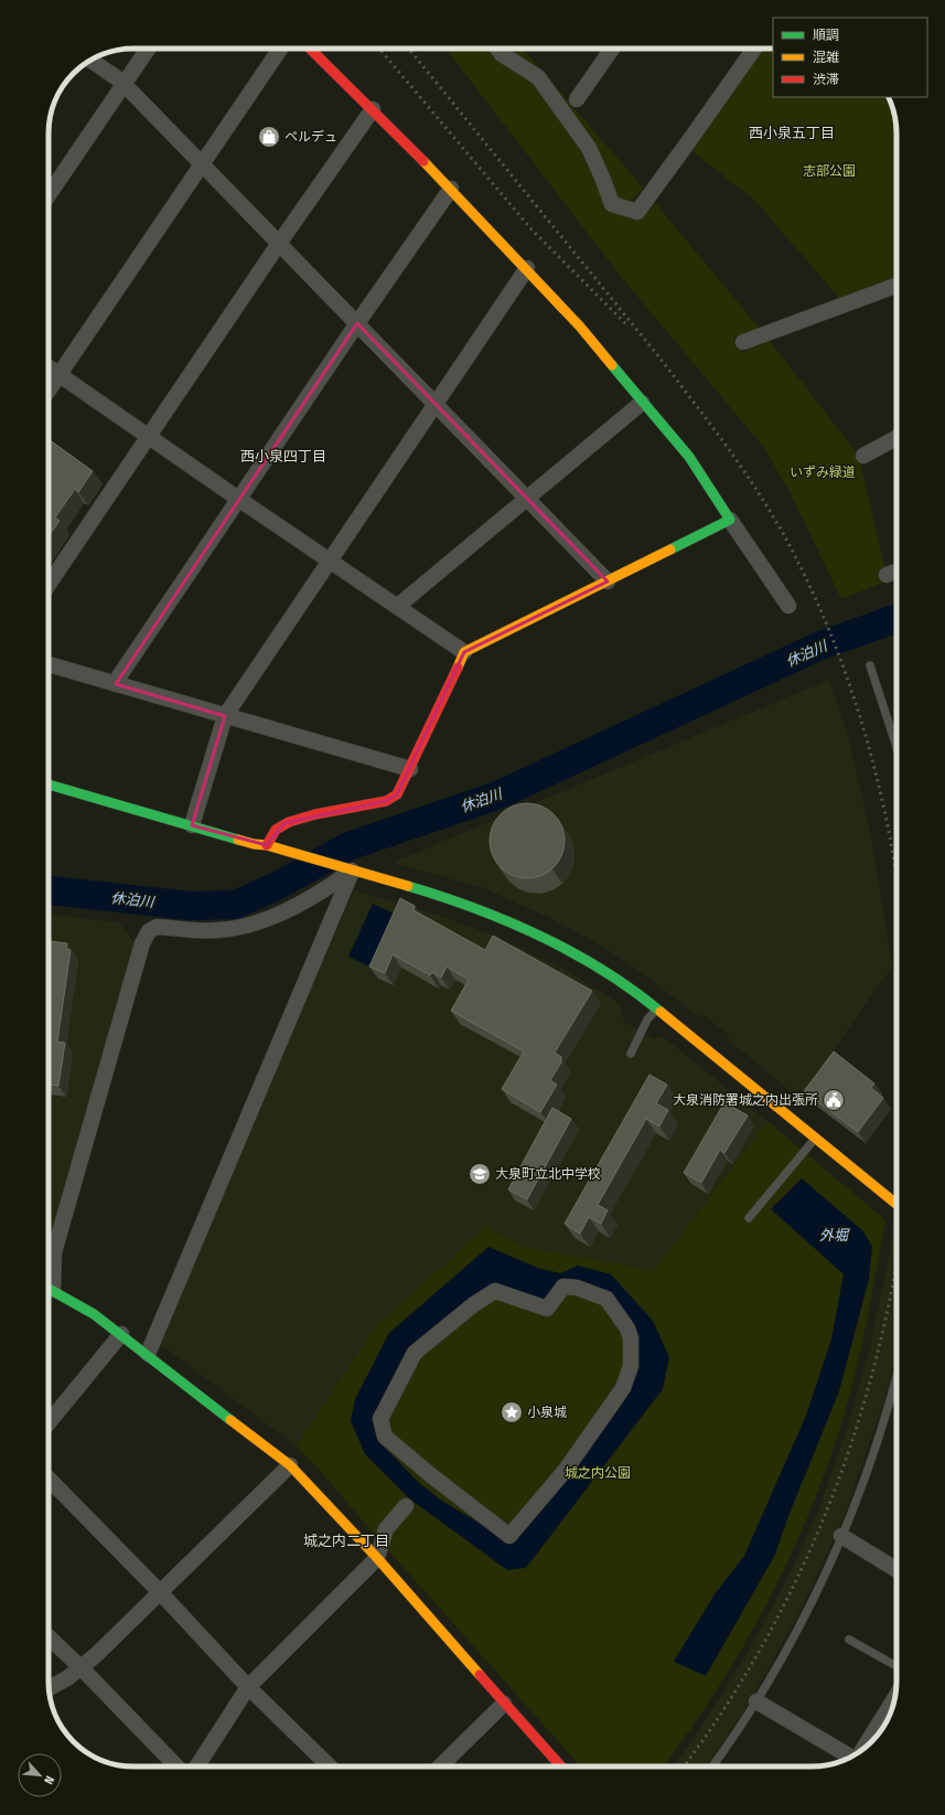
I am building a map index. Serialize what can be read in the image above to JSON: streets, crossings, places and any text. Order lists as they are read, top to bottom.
{
  "districts": ["西小泉五丁目", "西小泉四丁目", "城之内二丁目"],
  "water": ["休泊川", "外堀"],
  "parks": ["志部公園", "いずみ緑道", "城之内公園"],
  "places": {
    "shop": ["ペルデュ"],
    "public building": ["大泉消防署城之内出張所"],
    "school or university": ["大泉町立北中学校"],
    "place": ["小泉城"]
  },
  "legend": ["順調", "混雑", "渋滞"],
  "north": "bottom right"
}
